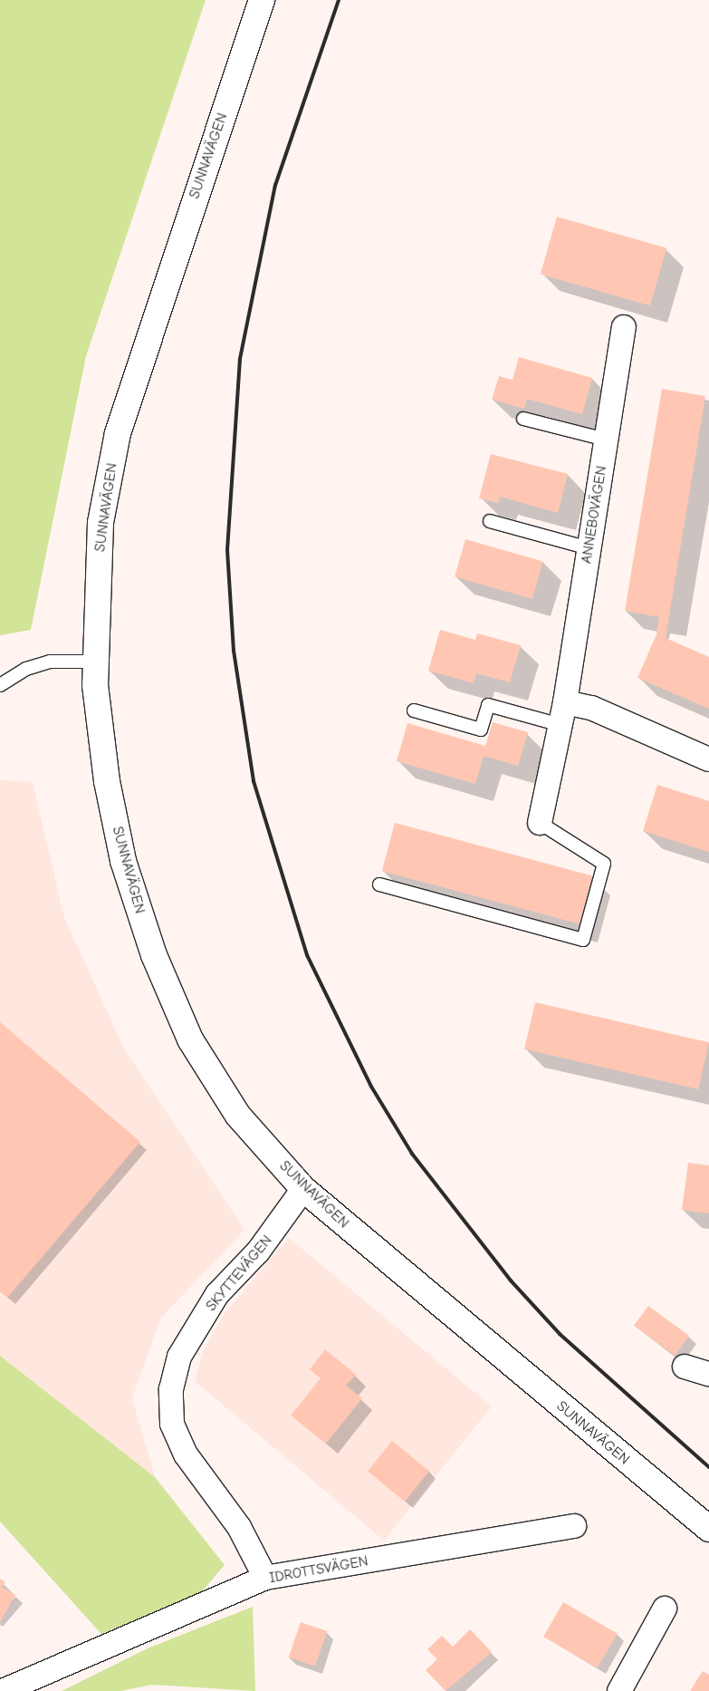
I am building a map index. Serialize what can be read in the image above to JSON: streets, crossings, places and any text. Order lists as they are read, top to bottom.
{
  "streets": {
    "main road": ["SUNNAVÄGEN"],
    "street": ["ANNEBOVÄGEN", "SKYTTEVÄGEN", "IDROTTSVÄGEN"]
  },
  "crossings": [
    ["SUNNAVÄGEN", "SKYTTEVÄGEN"],
    ["SKYTTEVÄGEN", "IDROTTSVÄGEN"]
  ]
}
